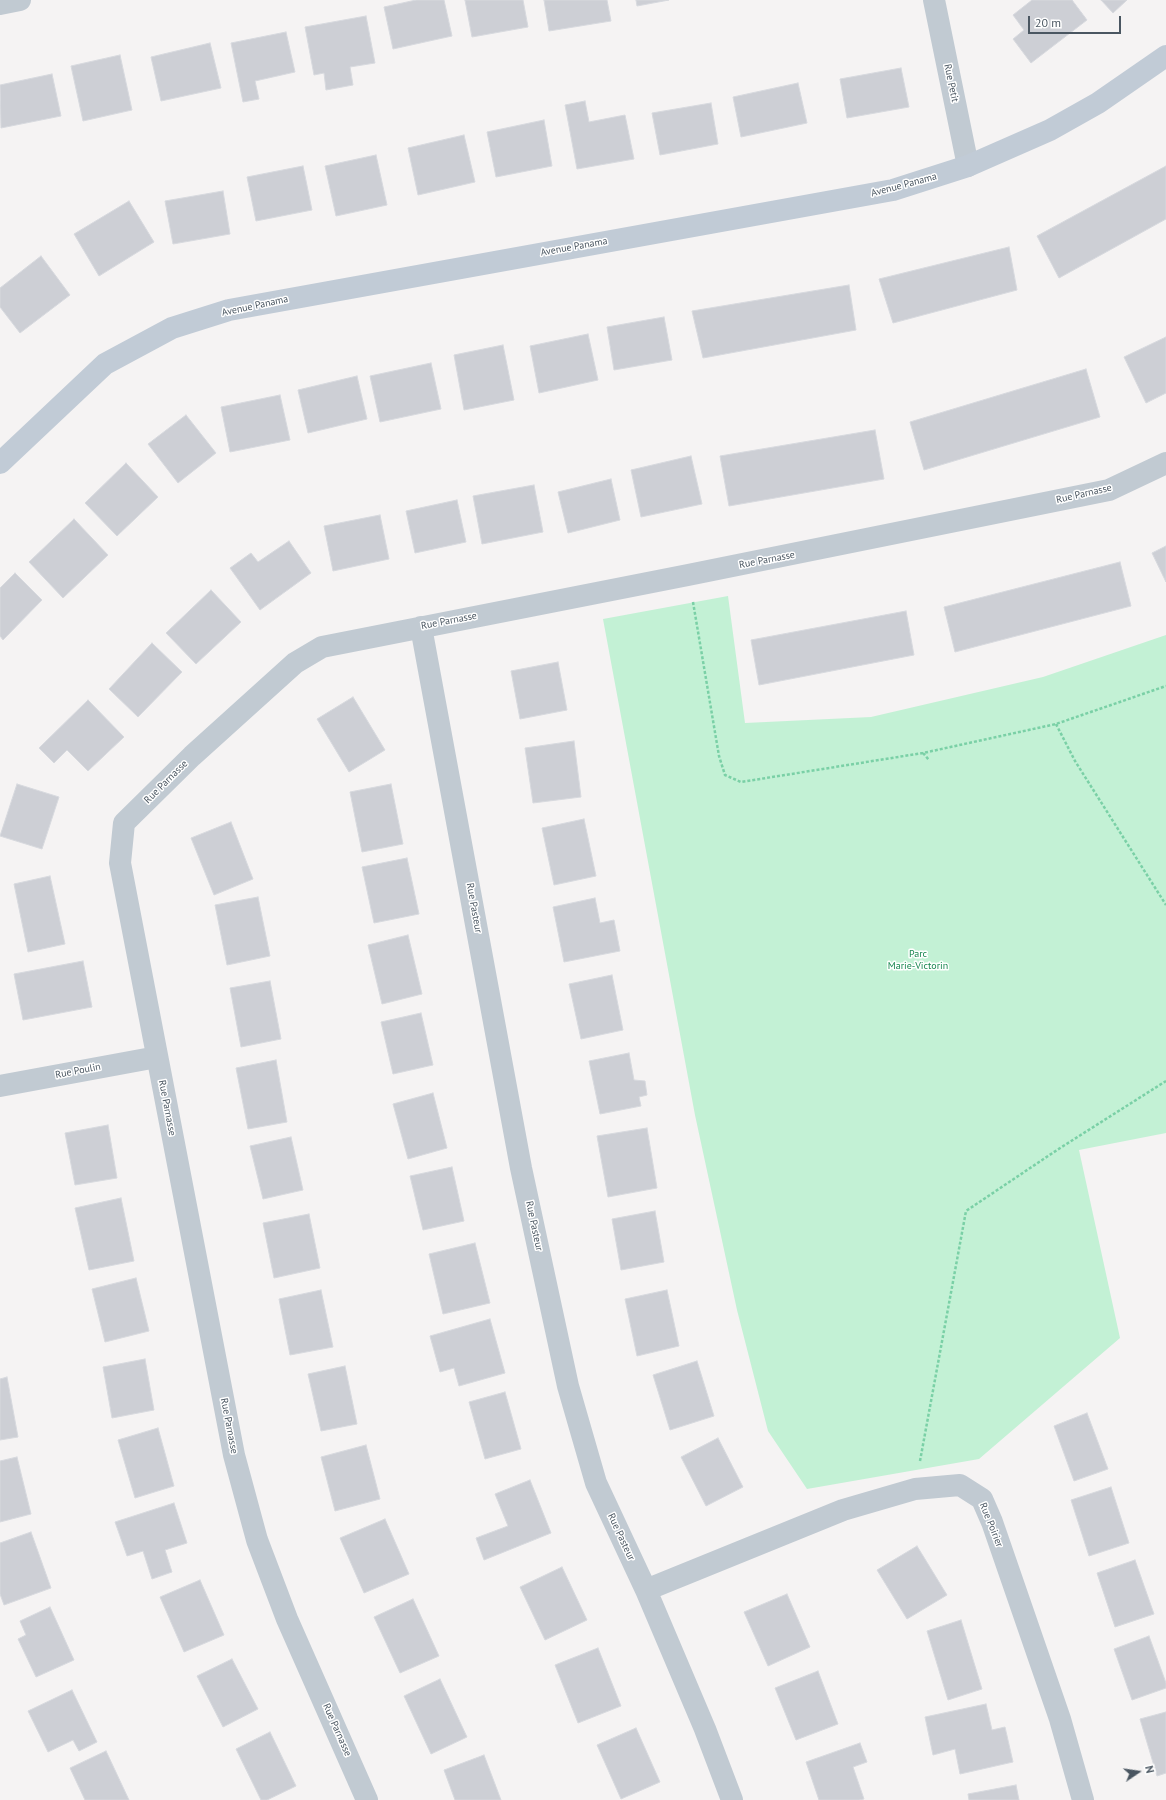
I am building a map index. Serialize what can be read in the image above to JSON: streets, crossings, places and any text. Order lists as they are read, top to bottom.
{
  "streets": {
    "street": [
      "Rue Petit",
      "Avenue Panama",
      "Rue Parnasse",
      "Rue Pasteur",
      "Rue Poulin",
      "Rue Poirier"
    ]
  },
  "crossings": [
    ["Rue Petit", "Avenue Panama"],
    ["Rue Parnasse", "Rue Pasteur"],
    ["Rue Parnasse", "Rue Poulin"],
    ["Rue Pasteur", "Rue Poirier"]
  ],
  "parks": ["Parc Marie-Victorin"],
  "scale_bar": "20 m",
  "north": "right"
}
